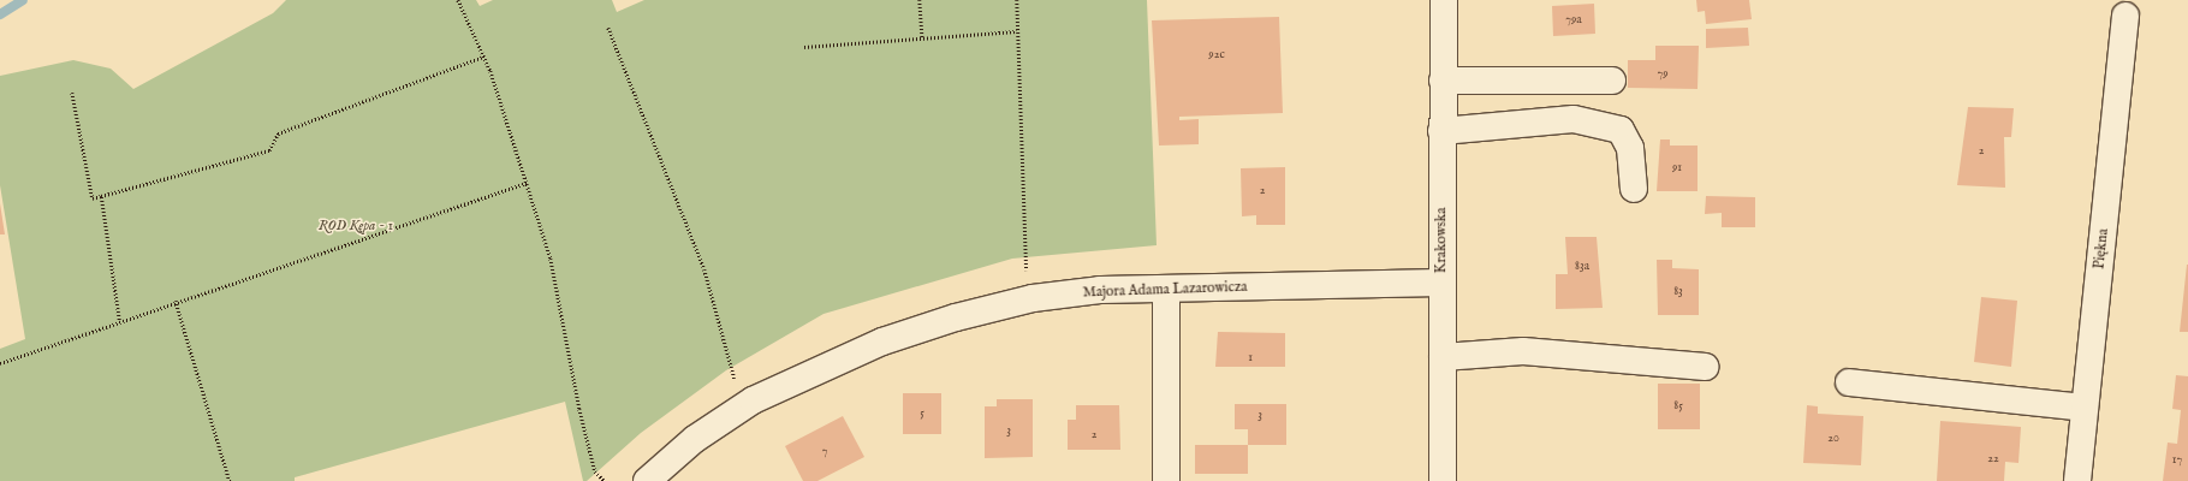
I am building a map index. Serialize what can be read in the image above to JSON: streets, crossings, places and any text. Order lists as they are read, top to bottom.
{
  "streets": {
    "street": ["Krakowska", "Piękna", "Majora Adama Lazarowicza"]
  },
  "crossings": [
    ["Krakowska", "Majora Adama Lazarowicza"]
  ],
  "parks": ["ROD Kępa - 1"],
  "house_numbers": [
    "79a",
    "92c",
    "79",
    "2",
    "91",
    "2",
    "83a",
    "83",
    "1",
    "85",
    "5",
    "3",
    "3",
    "2",
    "20",
    "7",
    "22",
    "17"
  ]
}
